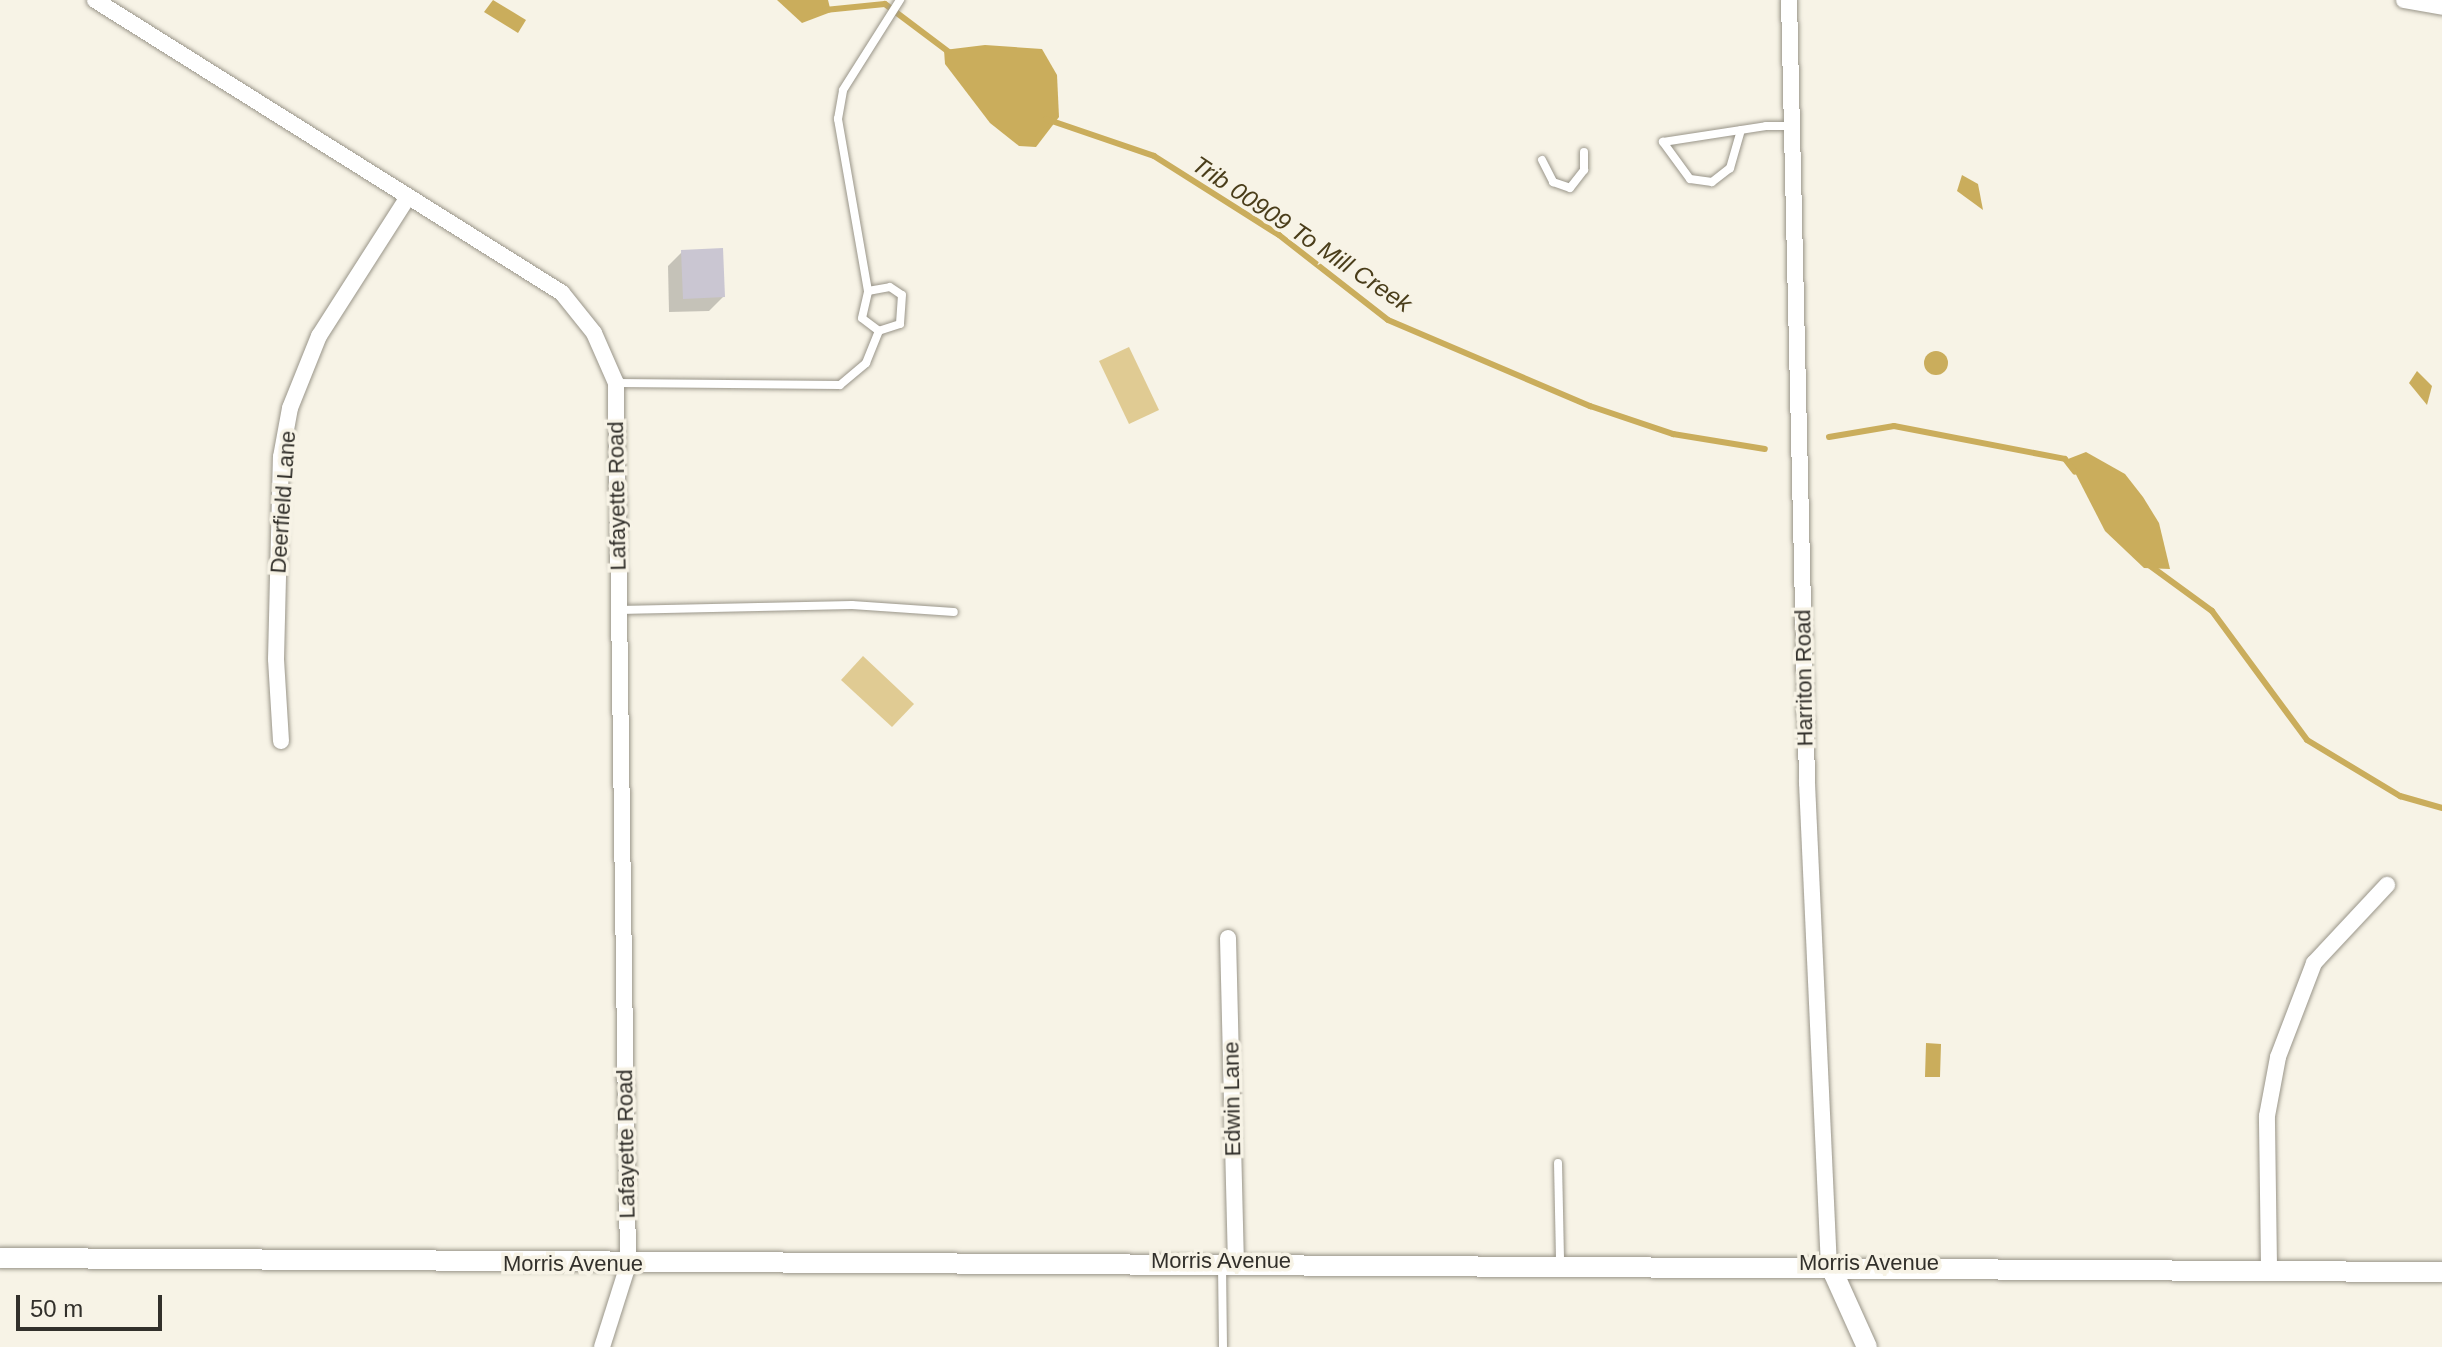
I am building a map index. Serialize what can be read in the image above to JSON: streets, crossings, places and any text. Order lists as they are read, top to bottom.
{
  "streets": {
    "street": [
      "Lafayette Road",
      "Deerfield Lane",
      "Harriton Road",
      "Edwin Lane",
      "Morris Avenue"
    ]
  },
  "crossings": [
    ["Lafayette Road", "Deerfield Lane"],
    ["Lafayette Road", "Morris Avenue"],
    ["Harriton Road", "Morris Avenue"],
    ["Edwin Lane", "Morris Avenue"]
  ],
  "water": ["Trib 00909 To Mill Creek"],
  "scale_bar": "50 m"
}
